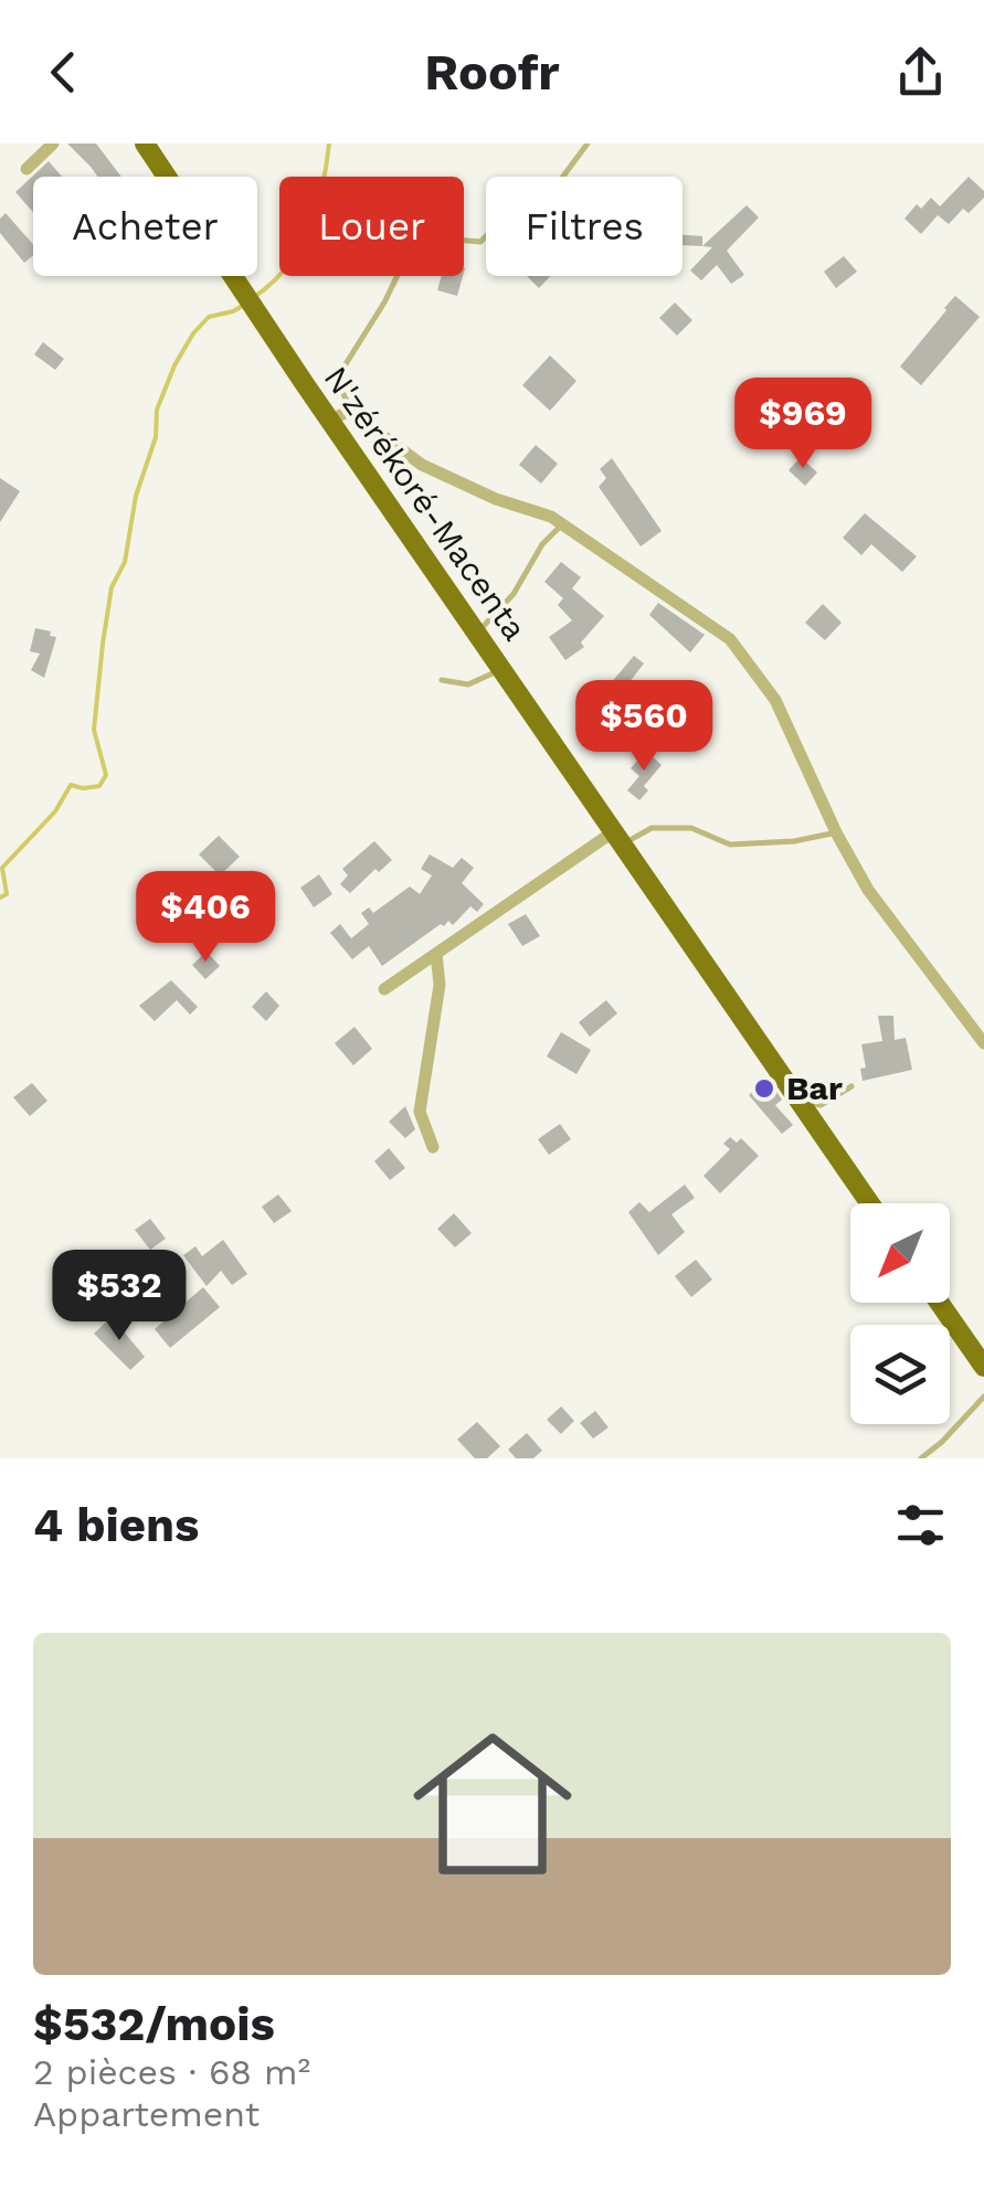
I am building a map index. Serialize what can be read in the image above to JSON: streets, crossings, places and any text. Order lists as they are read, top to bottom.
{
  "streets": {
    "highway": ["N'zérékoré-Macenta"]
  },
  "places": ["Bar"],
  "north": "bottom left",
  "page": {
    "header": "Roofr",
    "chip": ["Acheter", "Louer", "Filtres"],
    "price": [
      "$969",
      "$560",
      "$406",
      "$532"
    ],
    "heading": "4 biens",
    "list": [
      {
        "name": "$532/mois",
        "note": "2 pièces · 68 m² · Appartement"
      }
    ]
  }
}
